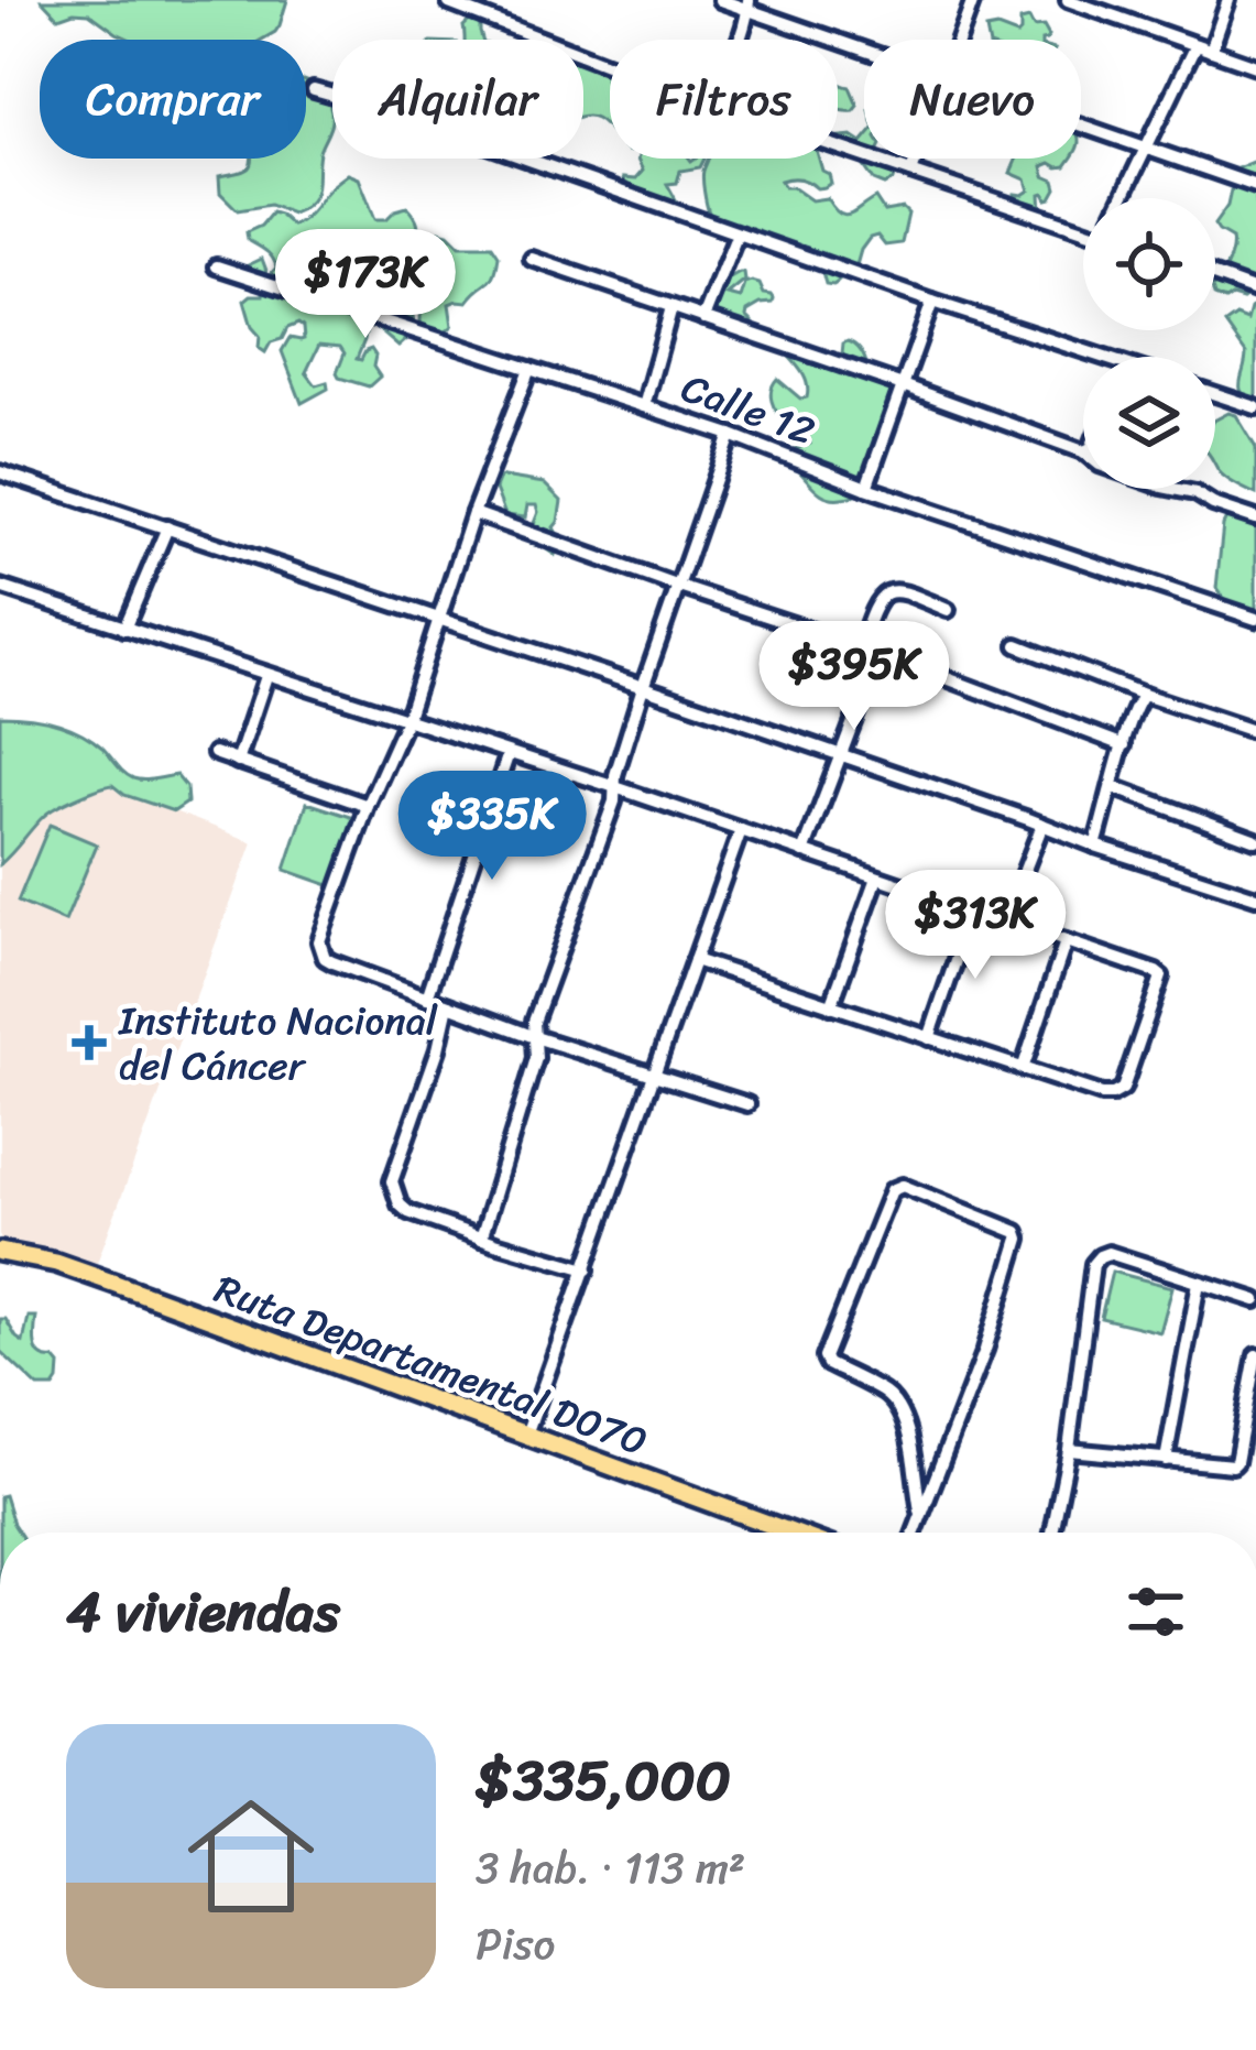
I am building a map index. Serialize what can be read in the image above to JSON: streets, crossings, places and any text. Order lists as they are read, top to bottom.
{
  "streets": {
    "main road": ["Ruta Departamental D070"],
    "street": ["Calle 12"]
  },
  "places": {
    "health": ["Instituto Nacional del Cáncer"]
  },
  "page": {
    "chip": [
      "Comprar",
      "Alquilar",
      "Filtros",
      "Nuevo"
    ],
    "price": [
      "$173K",
      "$395K",
      "$335K",
      "$313K"
    ],
    "heading": "4 viviendas",
    "list": [
      {
        "name": "$335,000",
        "note": "3 hab. · 113 m² · Piso"
      }
    ]
  }
}
